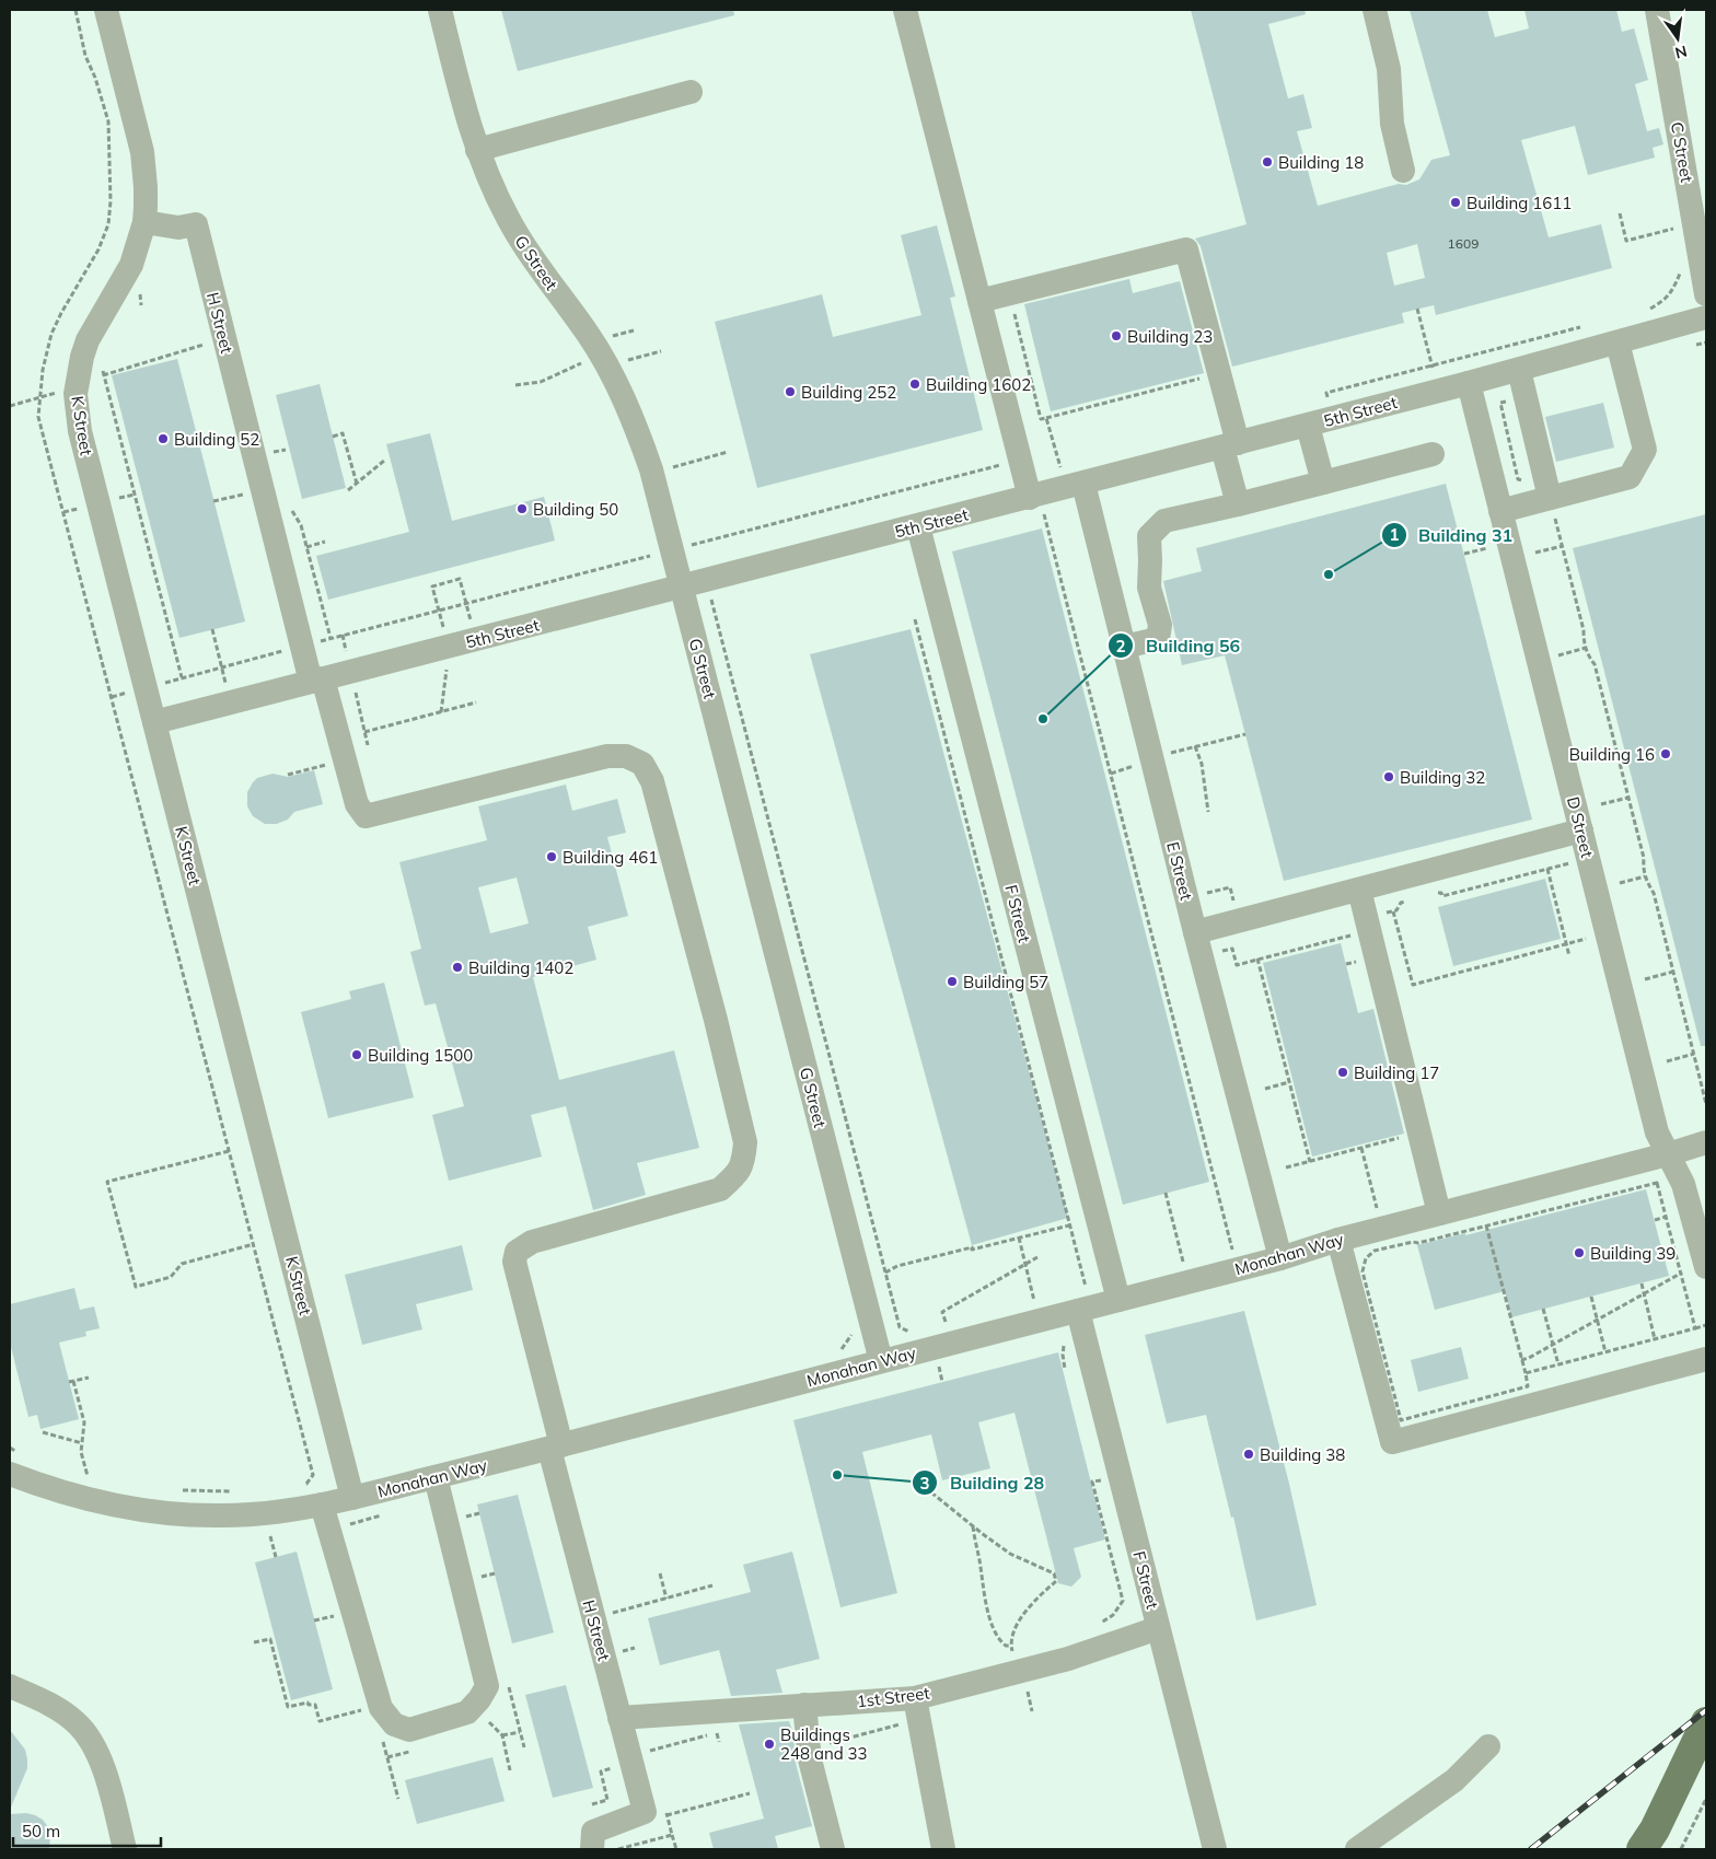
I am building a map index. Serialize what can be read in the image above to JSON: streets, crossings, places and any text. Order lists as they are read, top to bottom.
{
  "streets": {
    "street": [
      "C Street",
      "G Street",
      "H Street",
      "5th Street",
      "K Street",
      "D Street",
      "E Street",
      "F Street",
      "Monahan Way",
      "1st Street"
    ]
  },
  "crossings": [
    ["G Street", "5th Street"],
    ["G Street", "Monahan Way"],
    ["H Street", "5th Street"],
    ["H Street", "K Street"],
    ["H Street", "Monahan Way"],
    ["H Street", "1st Street"],
    ["5th Street", "K Street"],
    ["5th Street", "D Street"],
    ["5th Street", "E Street"],
    ["5th Street", "F Street"],
    ["K Street", "Monahan Way"],
    ["D Street", "Monahan Way"],
    ["E Street", "Monahan Way"],
    ["F Street", "Monahan Way"],
    ["F Street", "1st Street"]
  ],
  "places": [
    "Building 18",
    "Building 1611",
    "Building 23",
    "Building 1602",
    "Building 252",
    "Building 52",
    "Building 50",
    "Building 31",
    "Building 56",
    "Building 16",
    "Building 32",
    "Building 461",
    "Building 1402",
    "Building 57",
    "Building 1500",
    "Building 17",
    "Building 39",
    "Building 38",
    "Building 28",
    "Buildings 248 and 33"
  ],
  "house_numbers": ["1609"],
  "scale_bar": "50 m",
  "north": "bottom"
}
